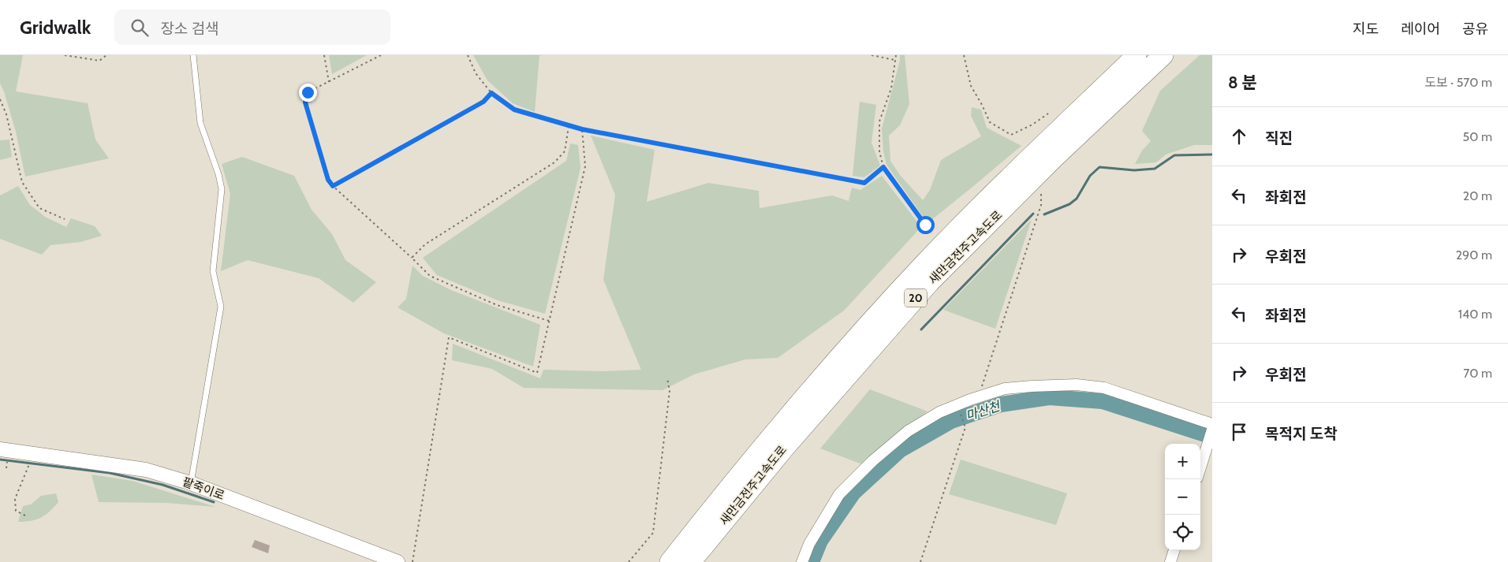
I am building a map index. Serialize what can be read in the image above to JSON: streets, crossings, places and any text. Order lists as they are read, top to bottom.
{
  "streets": {
    "highway": ["새만금전주고속도로", "20"],
    "street": ["팥죽이로"]
  },
  "water": ["마산천"],
  "page": {
    "header": "Gridwalk",
    "search": "장소 검색",
    "nav": ["지도", "레이어", "공유"],
    "heading": ["8 분", "도보 · 570 m"],
    "list": [
      ["직진", "50 m"],
      ["좌회전", "20 m"],
      ["우회전", "290 m"],
      ["좌회전", "140 m"],
      ["우회전", "70 m"],
      "목적지 도착"
    ],
    "map_buttons": ["+", "−"]
  }
}
